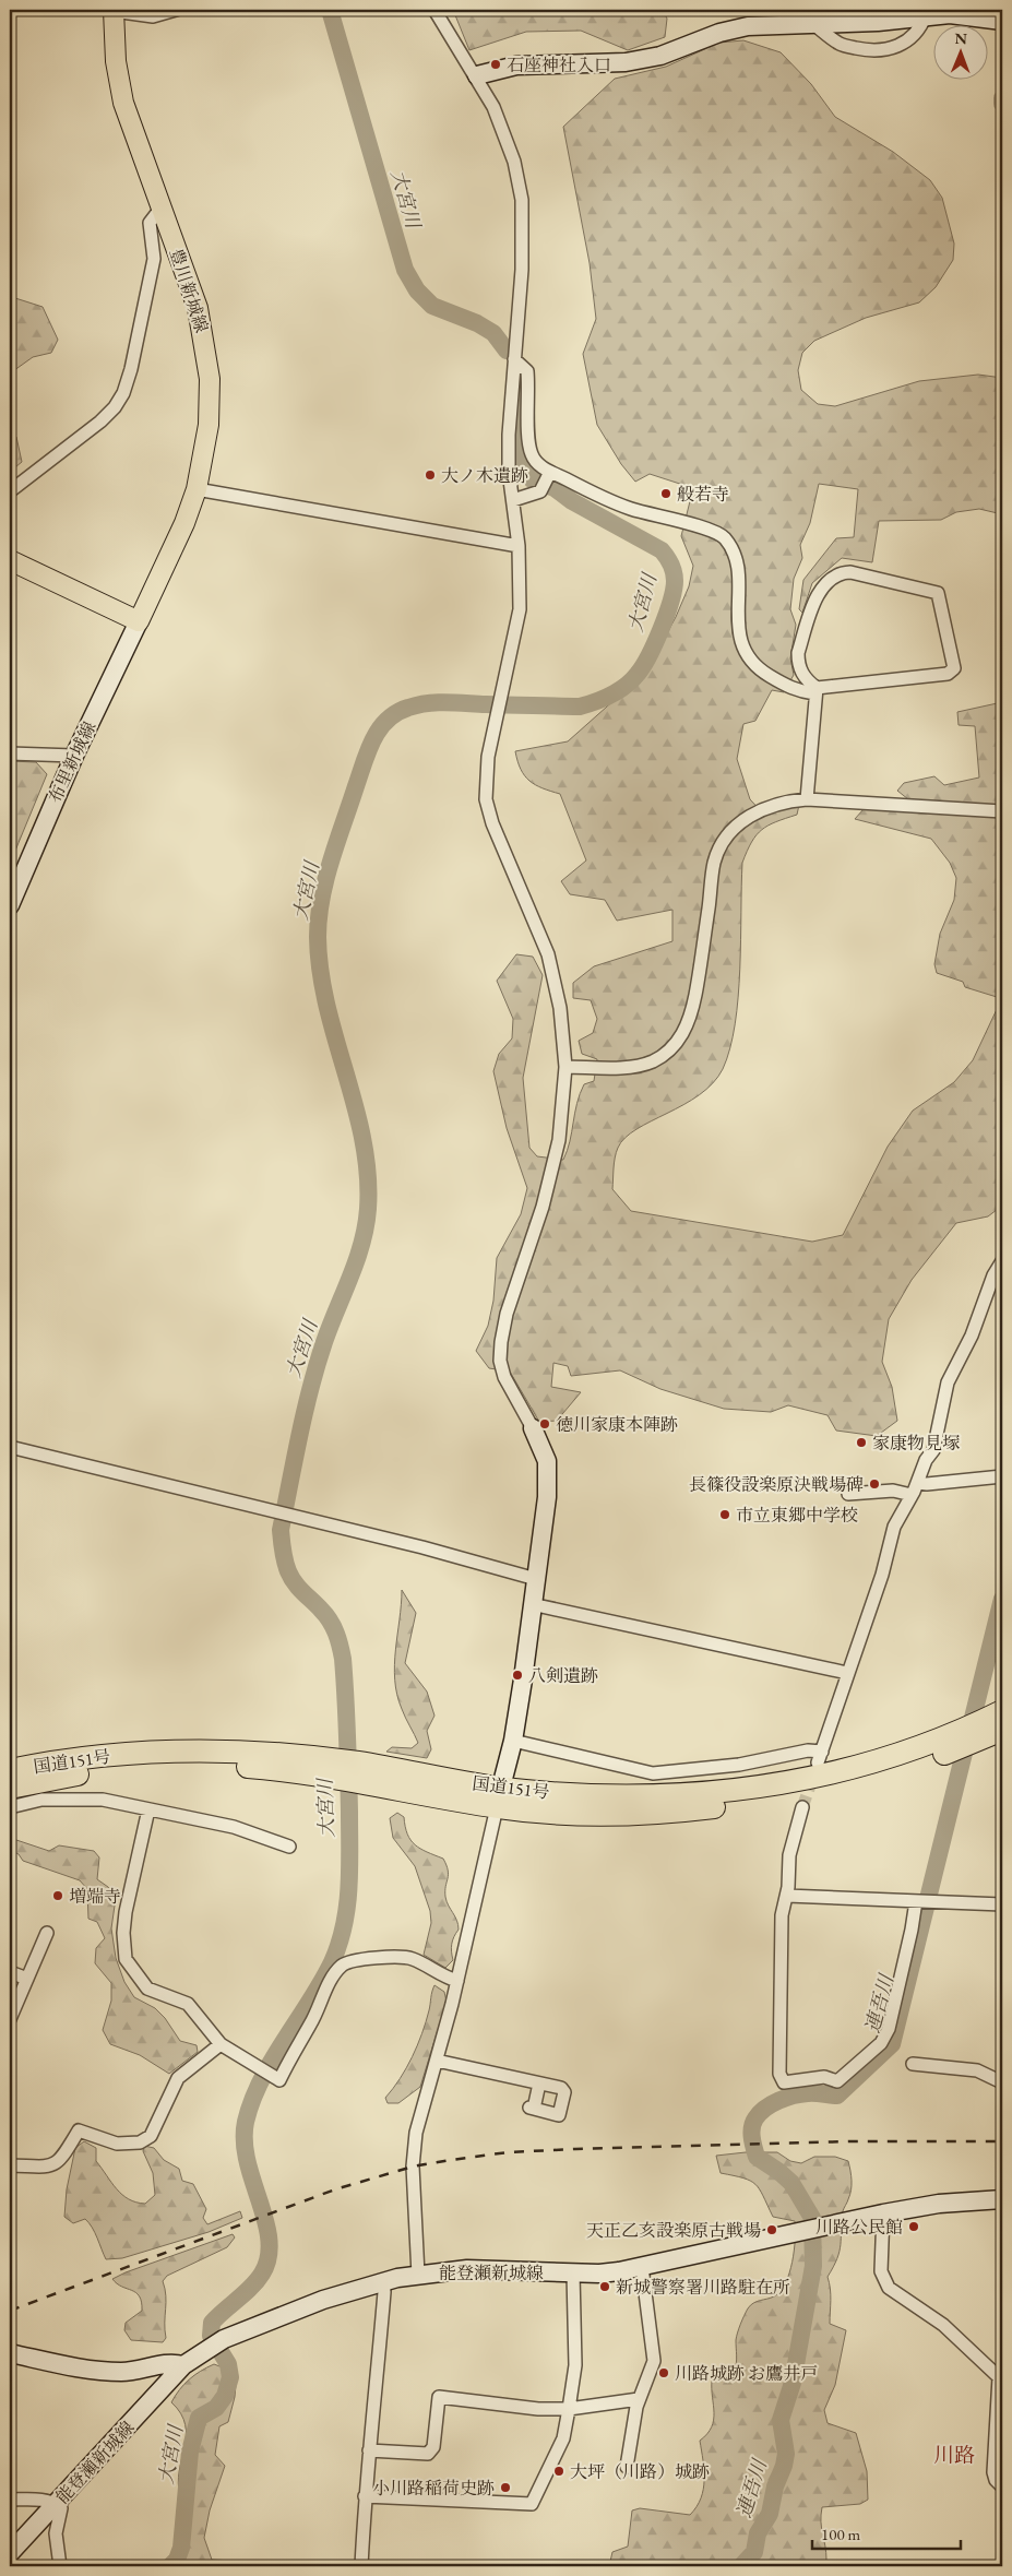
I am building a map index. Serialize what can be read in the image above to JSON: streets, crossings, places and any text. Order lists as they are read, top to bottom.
{
  "streets": {
    "highway": ["国道151号"],
    "main road": ["豊川新城線", "布里新城線", "能登瀬新城線"]
  },
  "crossings": [
    ["豊川新城線", "布里新城線"]
  ],
  "districts": ["川路"],
  "water": ["大宮川", "連吾川"],
  "places": [
    "石座神社入口",
    "大ノ木遺跡",
    "般若寺",
    "徳川家康本陣跡",
    "家康物見塚",
    "長篠役設楽原決戦場碑",
    "市立東郷中学校",
    "八剣遺跡",
    "増端寺",
    "川路公民館",
    "天正乙亥設楽原古戦場",
    "新城警察署川路駐在所",
    "川路城跡 お鷹井戸",
    "大坪（川路）城跡",
    "小川路稲荷史跡"
  ],
  "scale_bar": "100 m",
  "north": "top"
}
